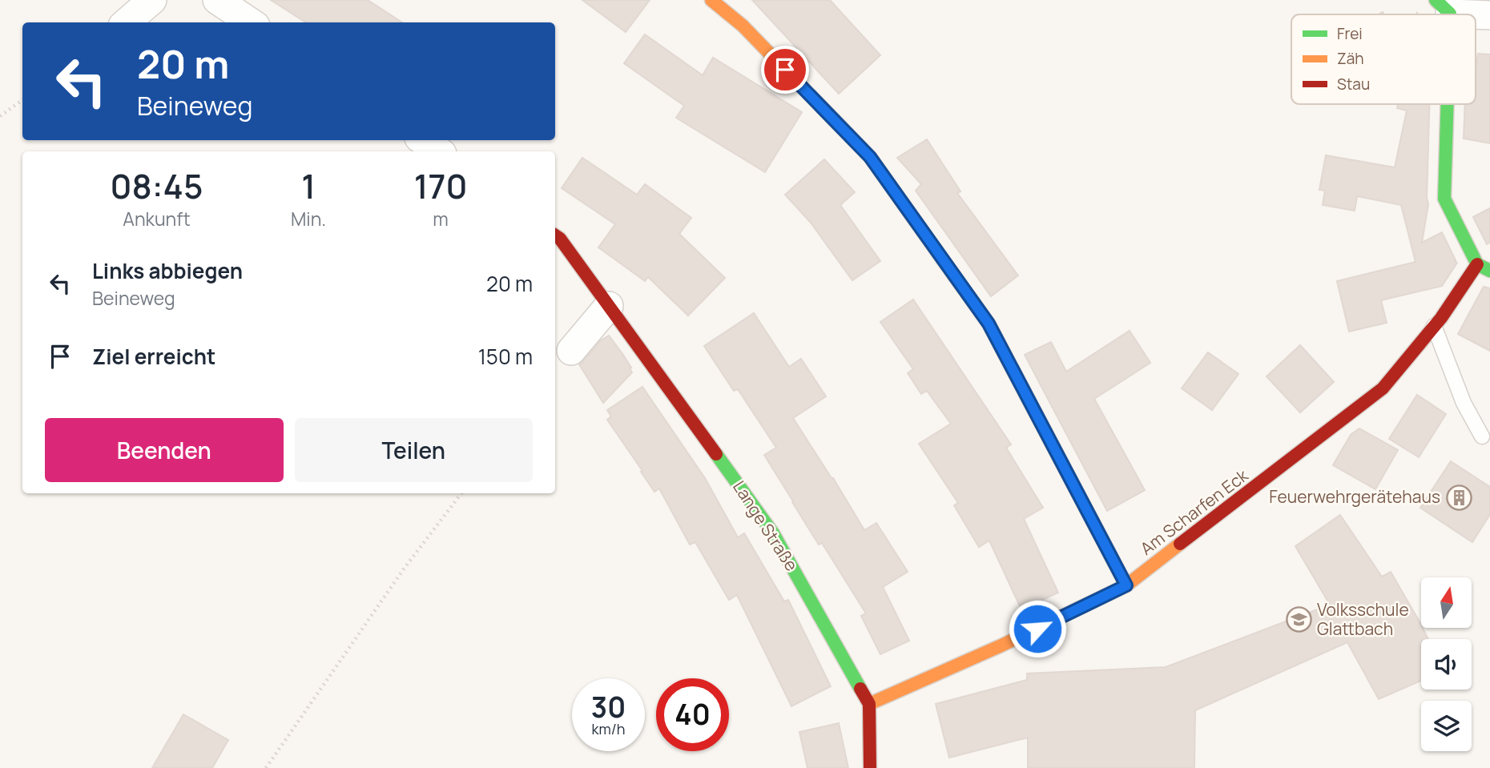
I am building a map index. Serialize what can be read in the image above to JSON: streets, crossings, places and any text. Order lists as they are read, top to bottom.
{
  "streets": {
    "street": ["Am Scharfen Eck", "Lange Straße"]
  },
  "crossings": [
    ["Am Scharfen Eck", "Lange Straße"]
  ],
  "places": {
    "building": ["Feuerwehrgerätehaus"],
    "school or university": ["Volksschule Glattbach"]
  },
  "legend": ["Frei", "Zäh", "Stau"],
  "north": "top",
  "page": {
    "turn": ["20 m", "Beineweg"],
    "eta": [
      "08:45",
      "Ankunft",
      "1",
      "Min.",
      "170",
      "m"
    ],
    "list": [
      {
        "name": "Links abbiegen",
        "note": "Beineweg",
        "value": "20 m"
      },
      {
        "name": "Ziel erreicht",
        "value": "150 m"
      }
    ],
    "buttons": ["Beenden", "Teilen"],
    "speed": "30 km/h",
    "limit": "40"
  }
}
